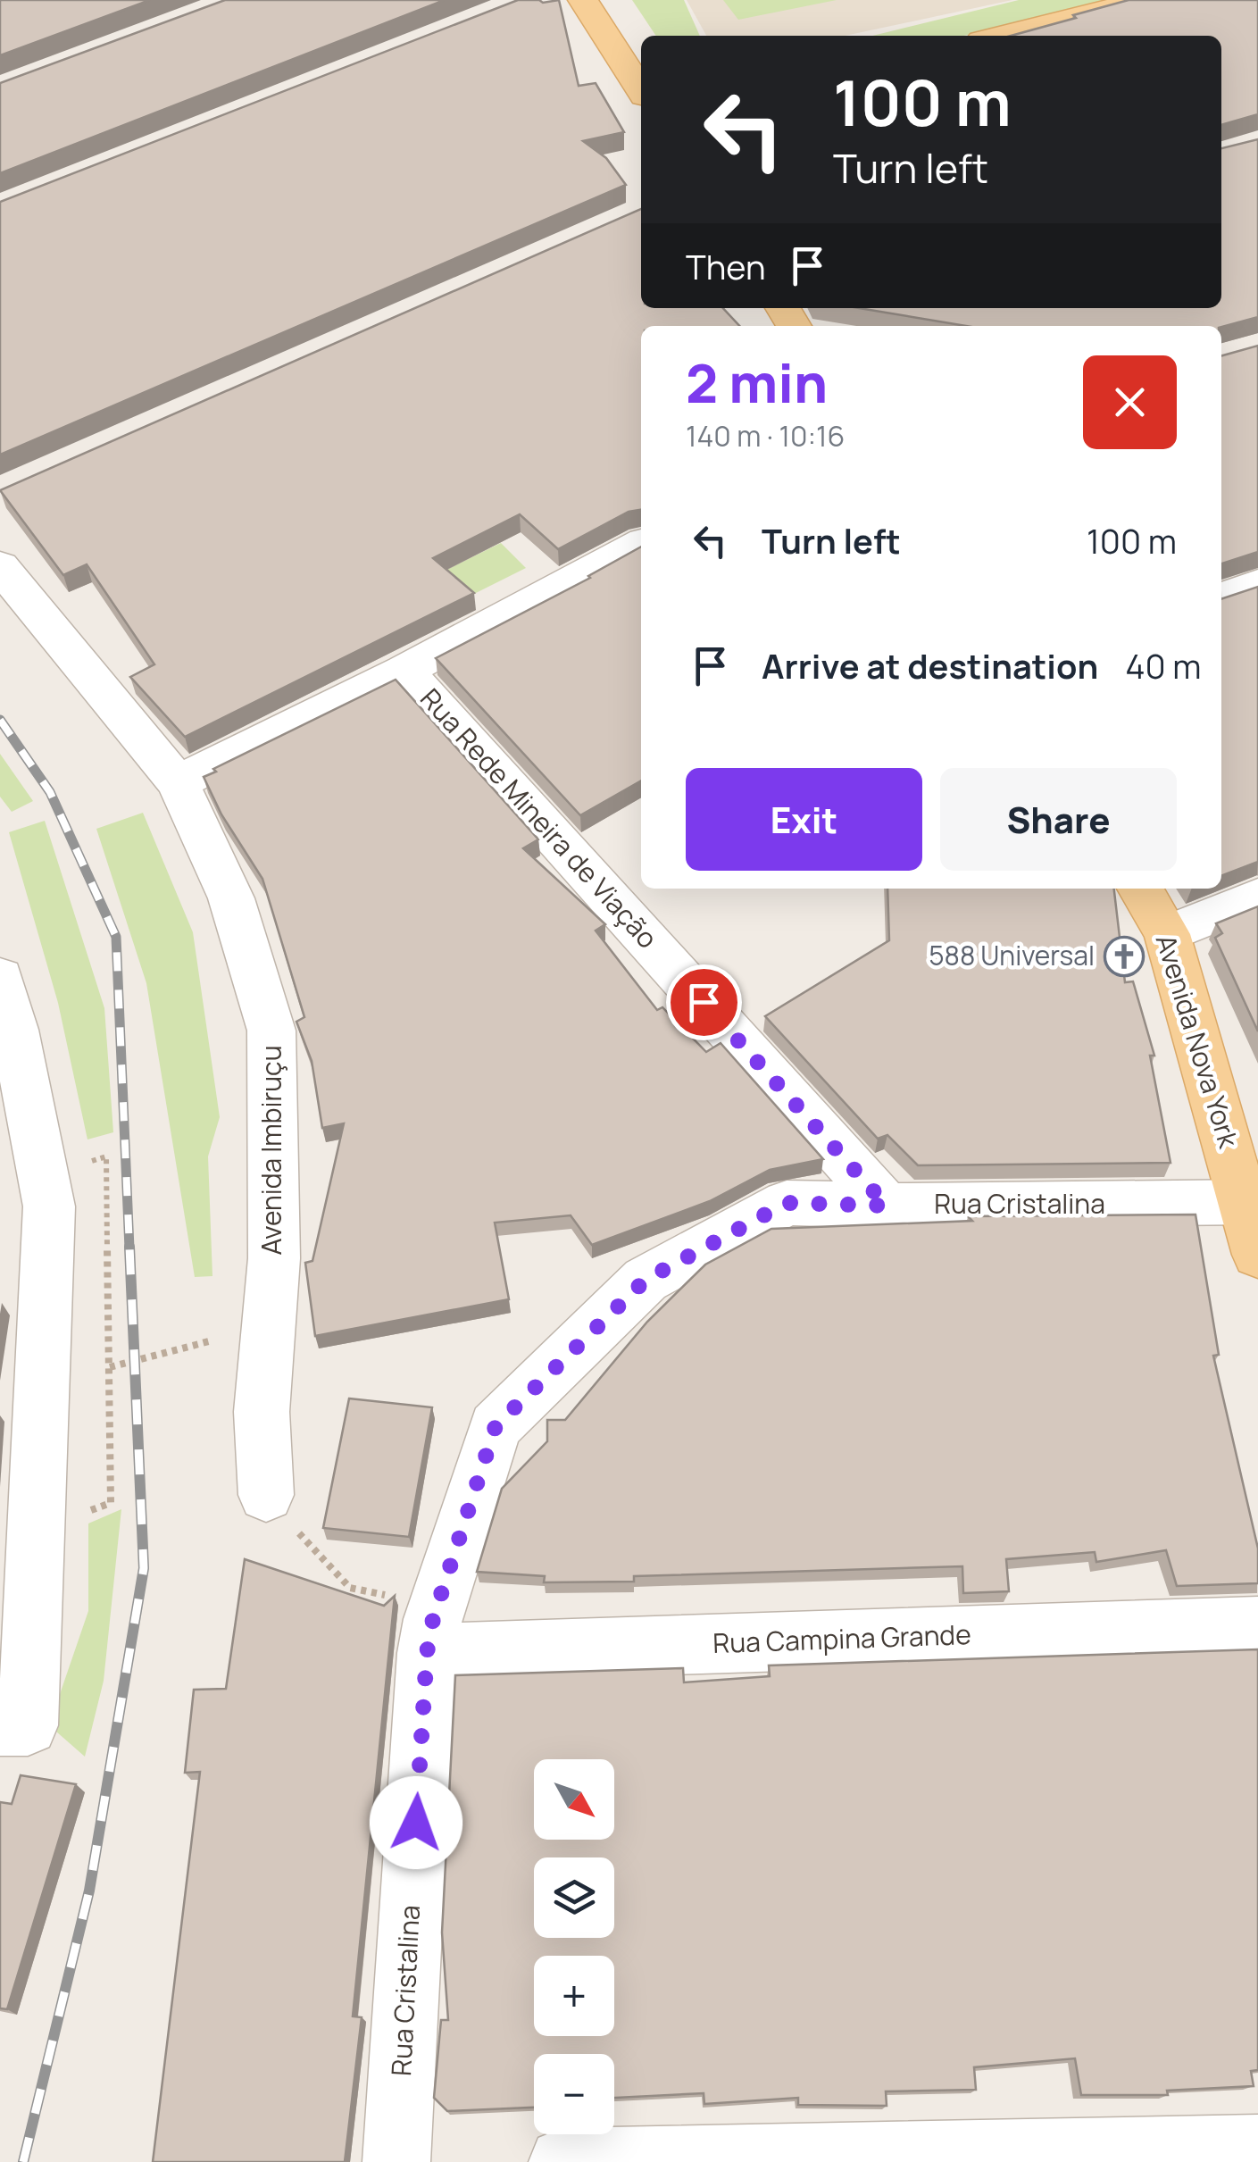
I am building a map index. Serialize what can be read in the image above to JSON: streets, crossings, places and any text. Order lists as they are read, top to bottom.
{
  "streets": {
    "main road": ["Avenida Nova York"],
    "street": [
      "Rua Rede Mineira de Viação",
      "Avenida Imbiruçu",
      "Rua Cristalina",
      "Rua Campina Grande"
    ]
  },
  "crossings": [
    ["Rua Rede Mineira de Viação", "Rua Cristalina"],
    ["Avenida Nova York", "Rua Cristalina"],
    ["Rua Cristalina", "Rua Campina Grande"]
  ],
  "places": {
    "church": ["588 Universal"]
  },
  "north": "bottom right",
  "page": {
    "turn": ["100 m", "Turn left"],
    "then": "Then",
    "heading": ["2 min", "140 m · 10:16"],
    "list": [
      {
        "name": "Turn left",
        "value": "100 m"
      },
      {
        "name": "Arrive at destination",
        "value": "40 m"
      }
    ],
    "buttons": ["Exit", "Share"],
    "map_buttons": ["+", "−"]
  }
}
